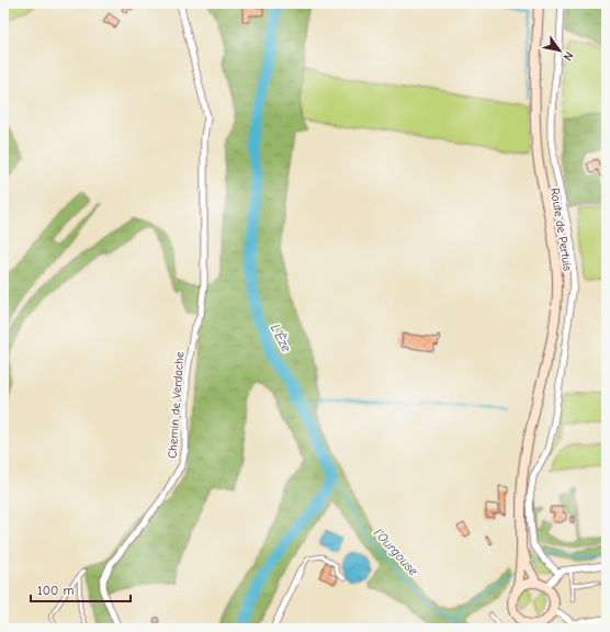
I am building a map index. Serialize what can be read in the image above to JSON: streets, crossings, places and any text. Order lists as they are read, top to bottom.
{
  "streets": {
    "main road": ["Route de Pertuis"],
    "street": ["Chemin de Verdache"]
  },
  "water": ["L'Èze", "l'Ourgouse"],
  "scale_bar": "100 m",
  "north": "bottom right"
}
